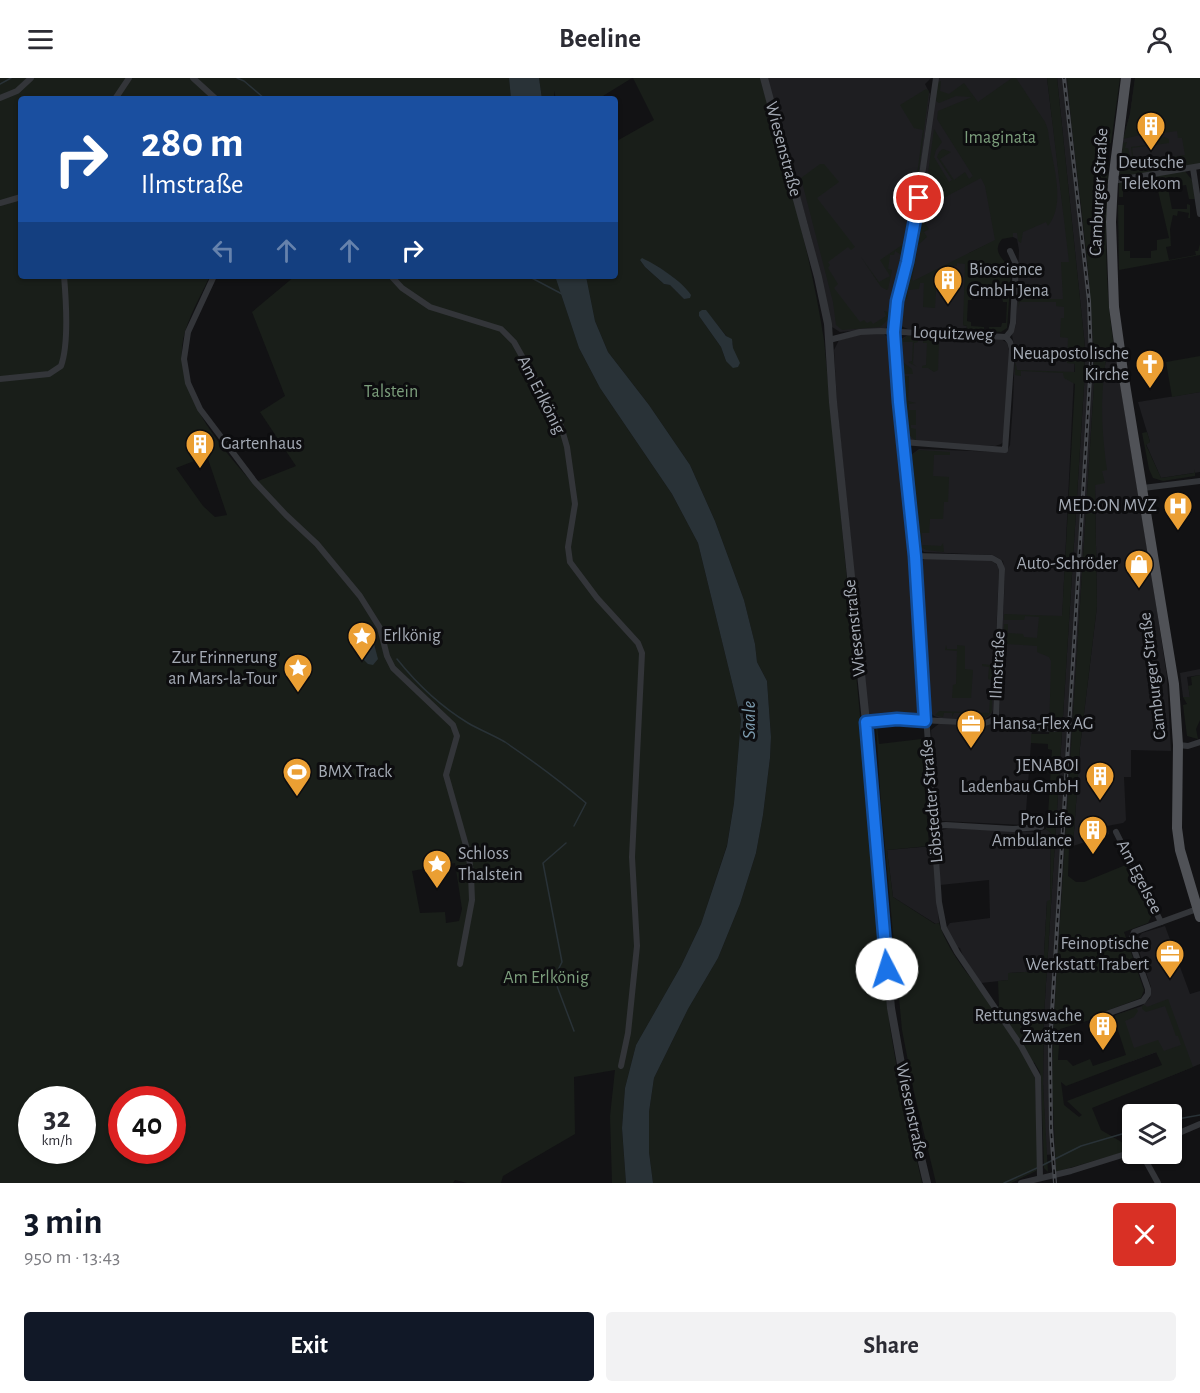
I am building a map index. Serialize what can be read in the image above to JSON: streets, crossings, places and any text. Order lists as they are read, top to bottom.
{
  "streets": {
    "main road": ["Camburger Straße"],
    "street": [
      "Wiesenstraße",
      "Loquitzweg",
      "Am Erlkönig",
      "Ilmstraße",
      "Löbstedter Straße",
      "Am Egelsee"
    ]
  },
  "crossings": [
    ["Wiesenstraße", "Loquitzweg"],
    ["Wiesenstraße", "Ilmstraße"],
    ["Camburger Straße", "Am Egelsee"],
    ["Loquitzweg", "Löbstedter Straße"],
    ["Ilmstraße", "Löbstedter Straße"]
  ],
  "water": ["Saale"],
  "parks": ["Imaginata", "Talstein", "Am Erlkönig"],
  "places": {
    "building": [
      "Deutsche Telekom",
      "Bioscience GmbH Jena",
      "Gartenhaus",
      "JENABOI Ladenbau GmbH",
      "Pro Life Ambulance",
      "Rettungswache Zwätzen"
    ],
    "church": ["Neuapostolische Kirche"],
    "hospital": ["MED:ON MVZ"],
    "shop": ["Auto-Schröder"],
    "place": ["Erlkönig", "Zur Erinnerung an Mars-la-Tour", "Schloss Thalstein"],
    "office": ["Hansa-Flex AG", "Feinoptische Werkstatt Trabert"],
    "sports": ["BMX Track"]
  },
  "page": {
    "header": "Beeline",
    "turn": ["280 m", "Ilmstraße"],
    "speed": "32 km/h",
    "limit": "40",
    "heading": ["3 min", "950 m · 13:43"],
    "buttons": ["Exit", "Share"]
  }
}
